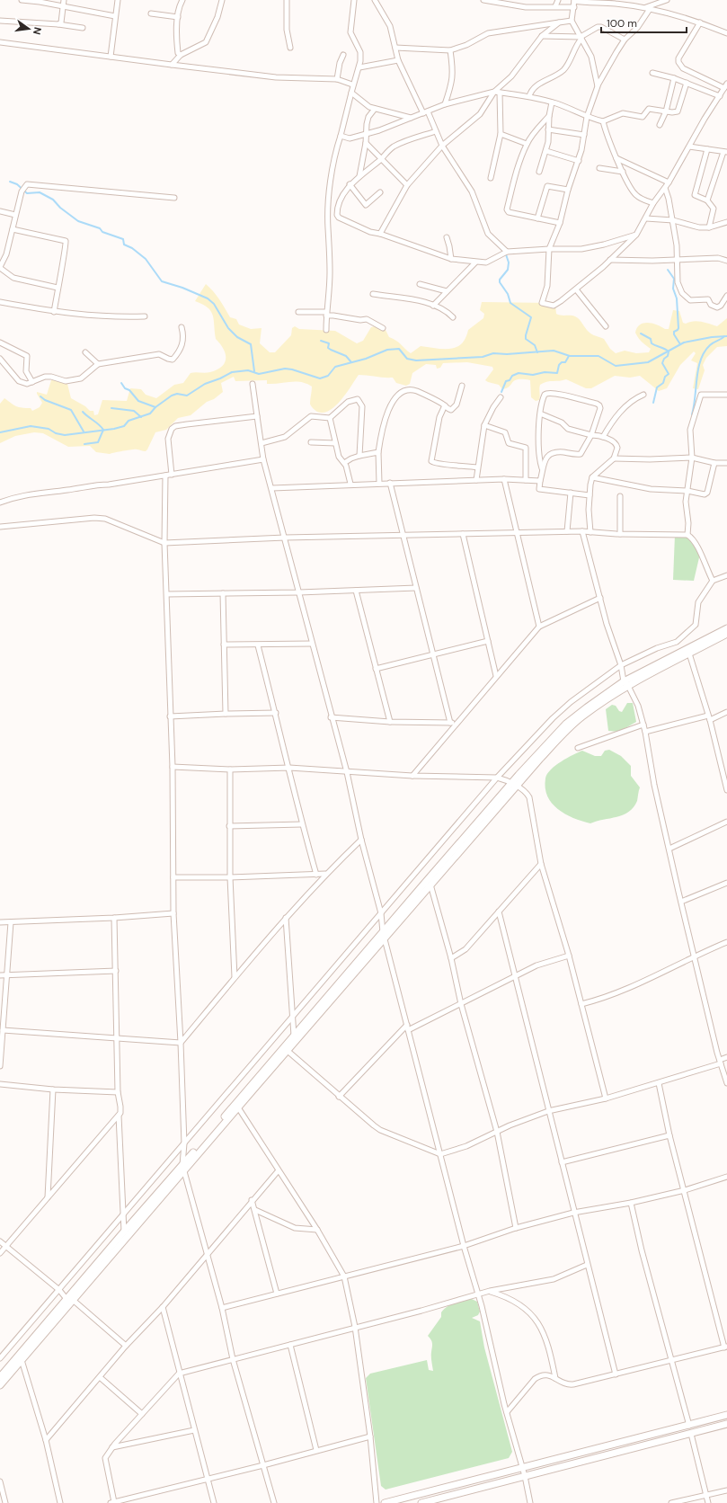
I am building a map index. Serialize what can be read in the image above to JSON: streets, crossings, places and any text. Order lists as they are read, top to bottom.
{
  "scale_bar": "100 m",
  "north": "right"
}
